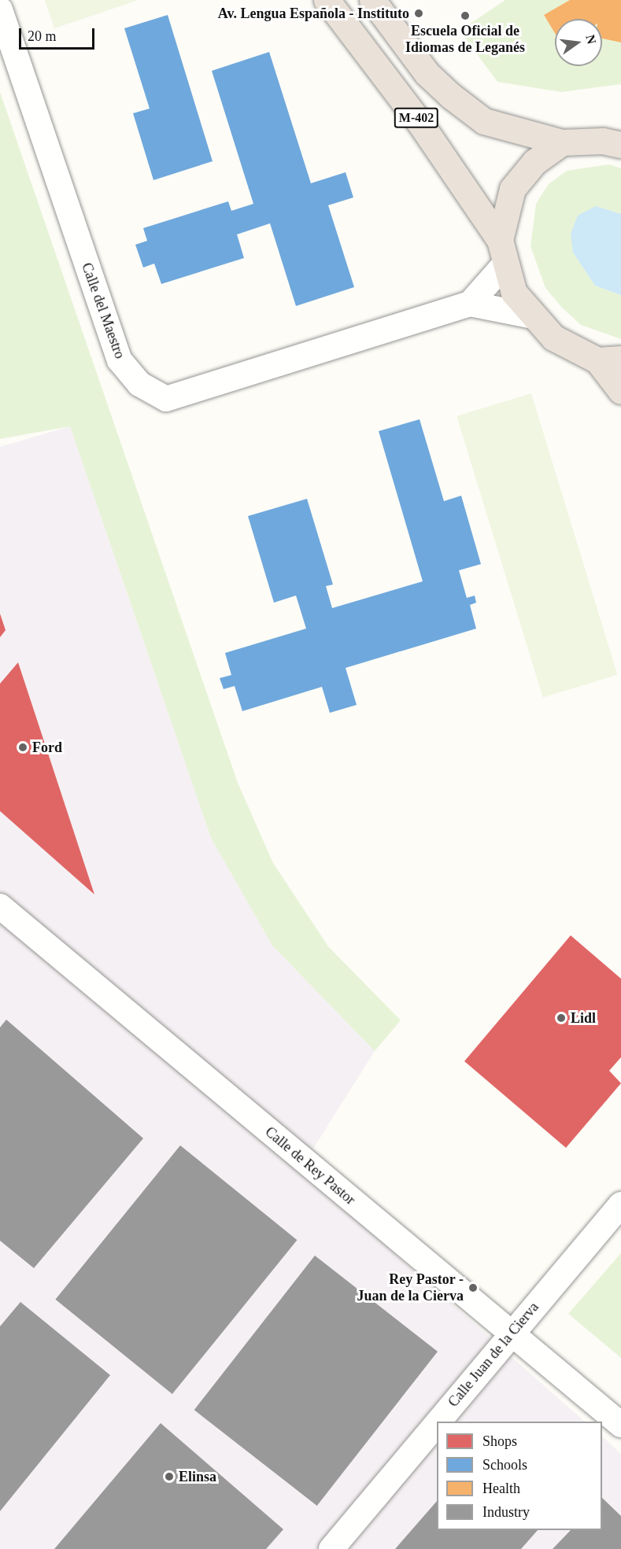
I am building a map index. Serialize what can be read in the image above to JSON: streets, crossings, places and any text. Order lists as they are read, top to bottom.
{
  "streets": {
    "highway": ["M-402"],
    "street": ["Calle del Maestro", "Calle de Rey Pastor", "Calle Juan de la Cierva"]
  },
  "crossings": [
    ["M-402", "Calle del Maestro"],
    ["Calle de Rey Pastor", "Calle Juan de la Cierva"]
  ],
  "places": [
    "Av. Lengua Española - Instituto",
    "Escuela Oficial de Idiomas de Leganés",
    "Ford",
    "Lidl",
    "Rey Pastor - Juan de la Cierva",
    "Elinsa"
  ],
  "legend": [
    "Shops",
    "Schools",
    "Health",
    "Industry"
  ],
  "scale_bar": "20 m",
  "north": "right"
}
